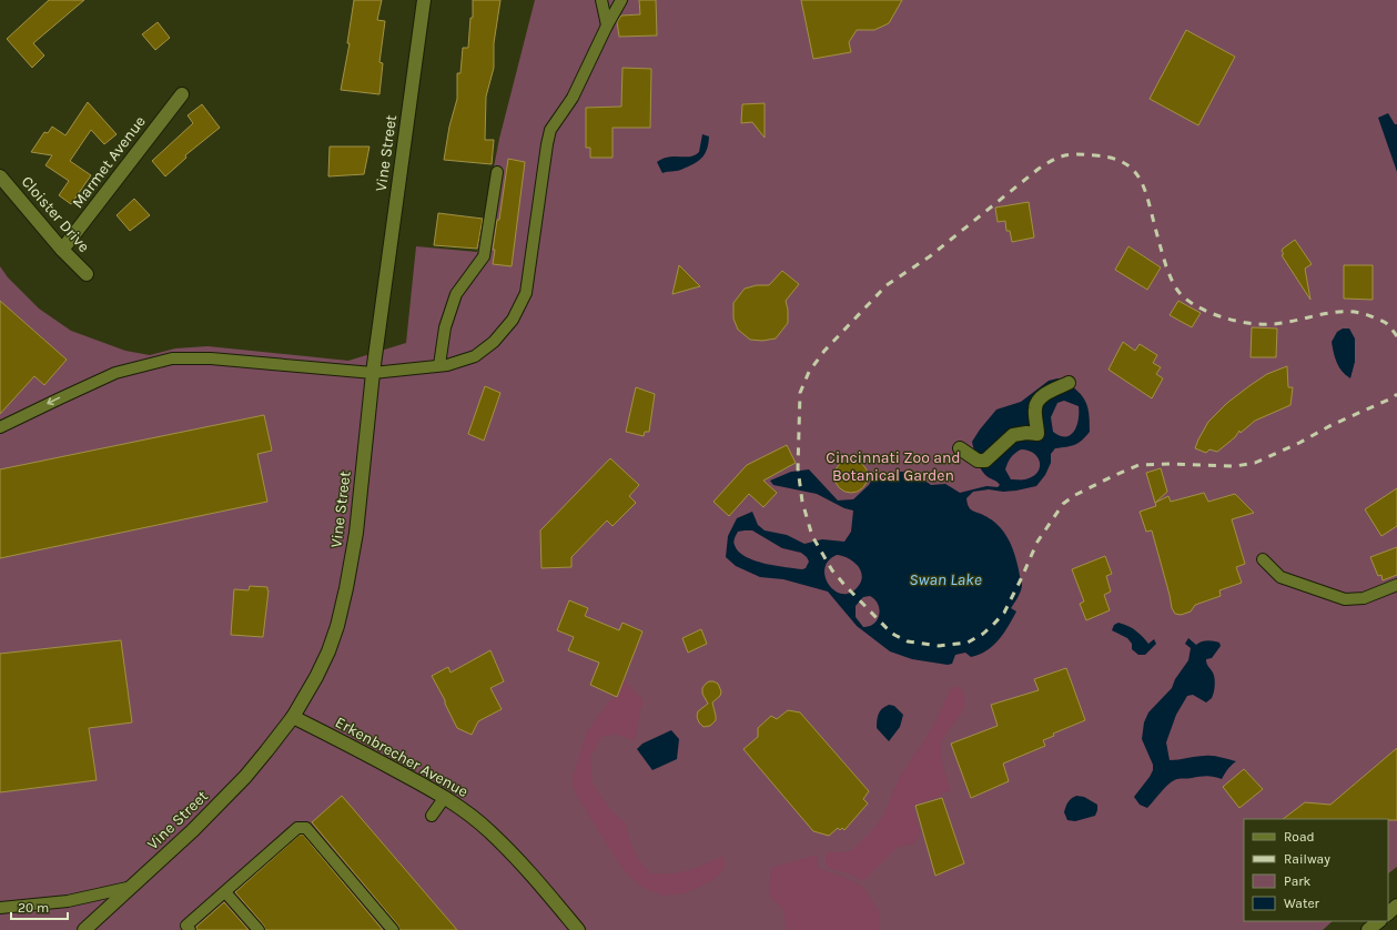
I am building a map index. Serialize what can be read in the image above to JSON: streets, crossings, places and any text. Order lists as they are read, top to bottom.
{
  "streets": {
    "main road": [
      "Vine Street",
      "Marmet Avenue",
      "Cloister Drive",
      "Erkenbrecher Avenue"
    ]
  },
  "crossings": [
    ["Vine Street", "Erkenbrecher Avenue"],
    ["Marmet Avenue", "Cloister Drive"]
  ],
  "water": ["Swan Lake"],
  "parks": ["Cincinnati Zoo and Botanical Garden"],
  "legend": [
    "Road",
    "Railway",
    "Park",
    "Water"
  ],
  "scale_bar": "20 m"
}
